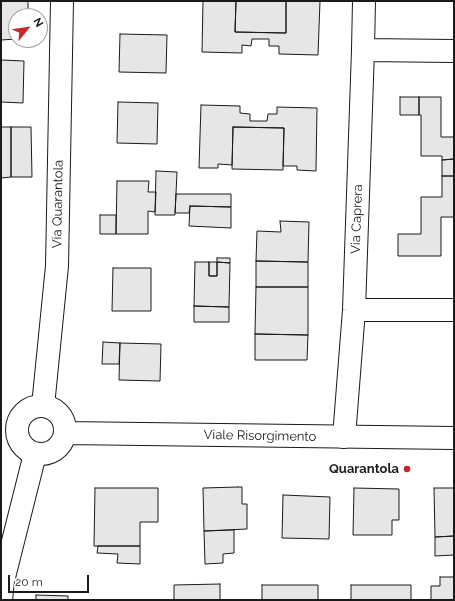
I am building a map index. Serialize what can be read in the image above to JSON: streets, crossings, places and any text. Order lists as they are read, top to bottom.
{
  "streets": {
    "street": ["Via Quarantola", "Via Caprera", "Viale Risorgimento"]
  },
  "crossings": [
    ["Via Quarantola", "Viale Risorgimento"],
    ["Via Caprera", "Viale Risorgimento"]
  ],
  "places": ["Quarantola"],
  "scale_bar": "20 m",
  "north": "top right"
}
